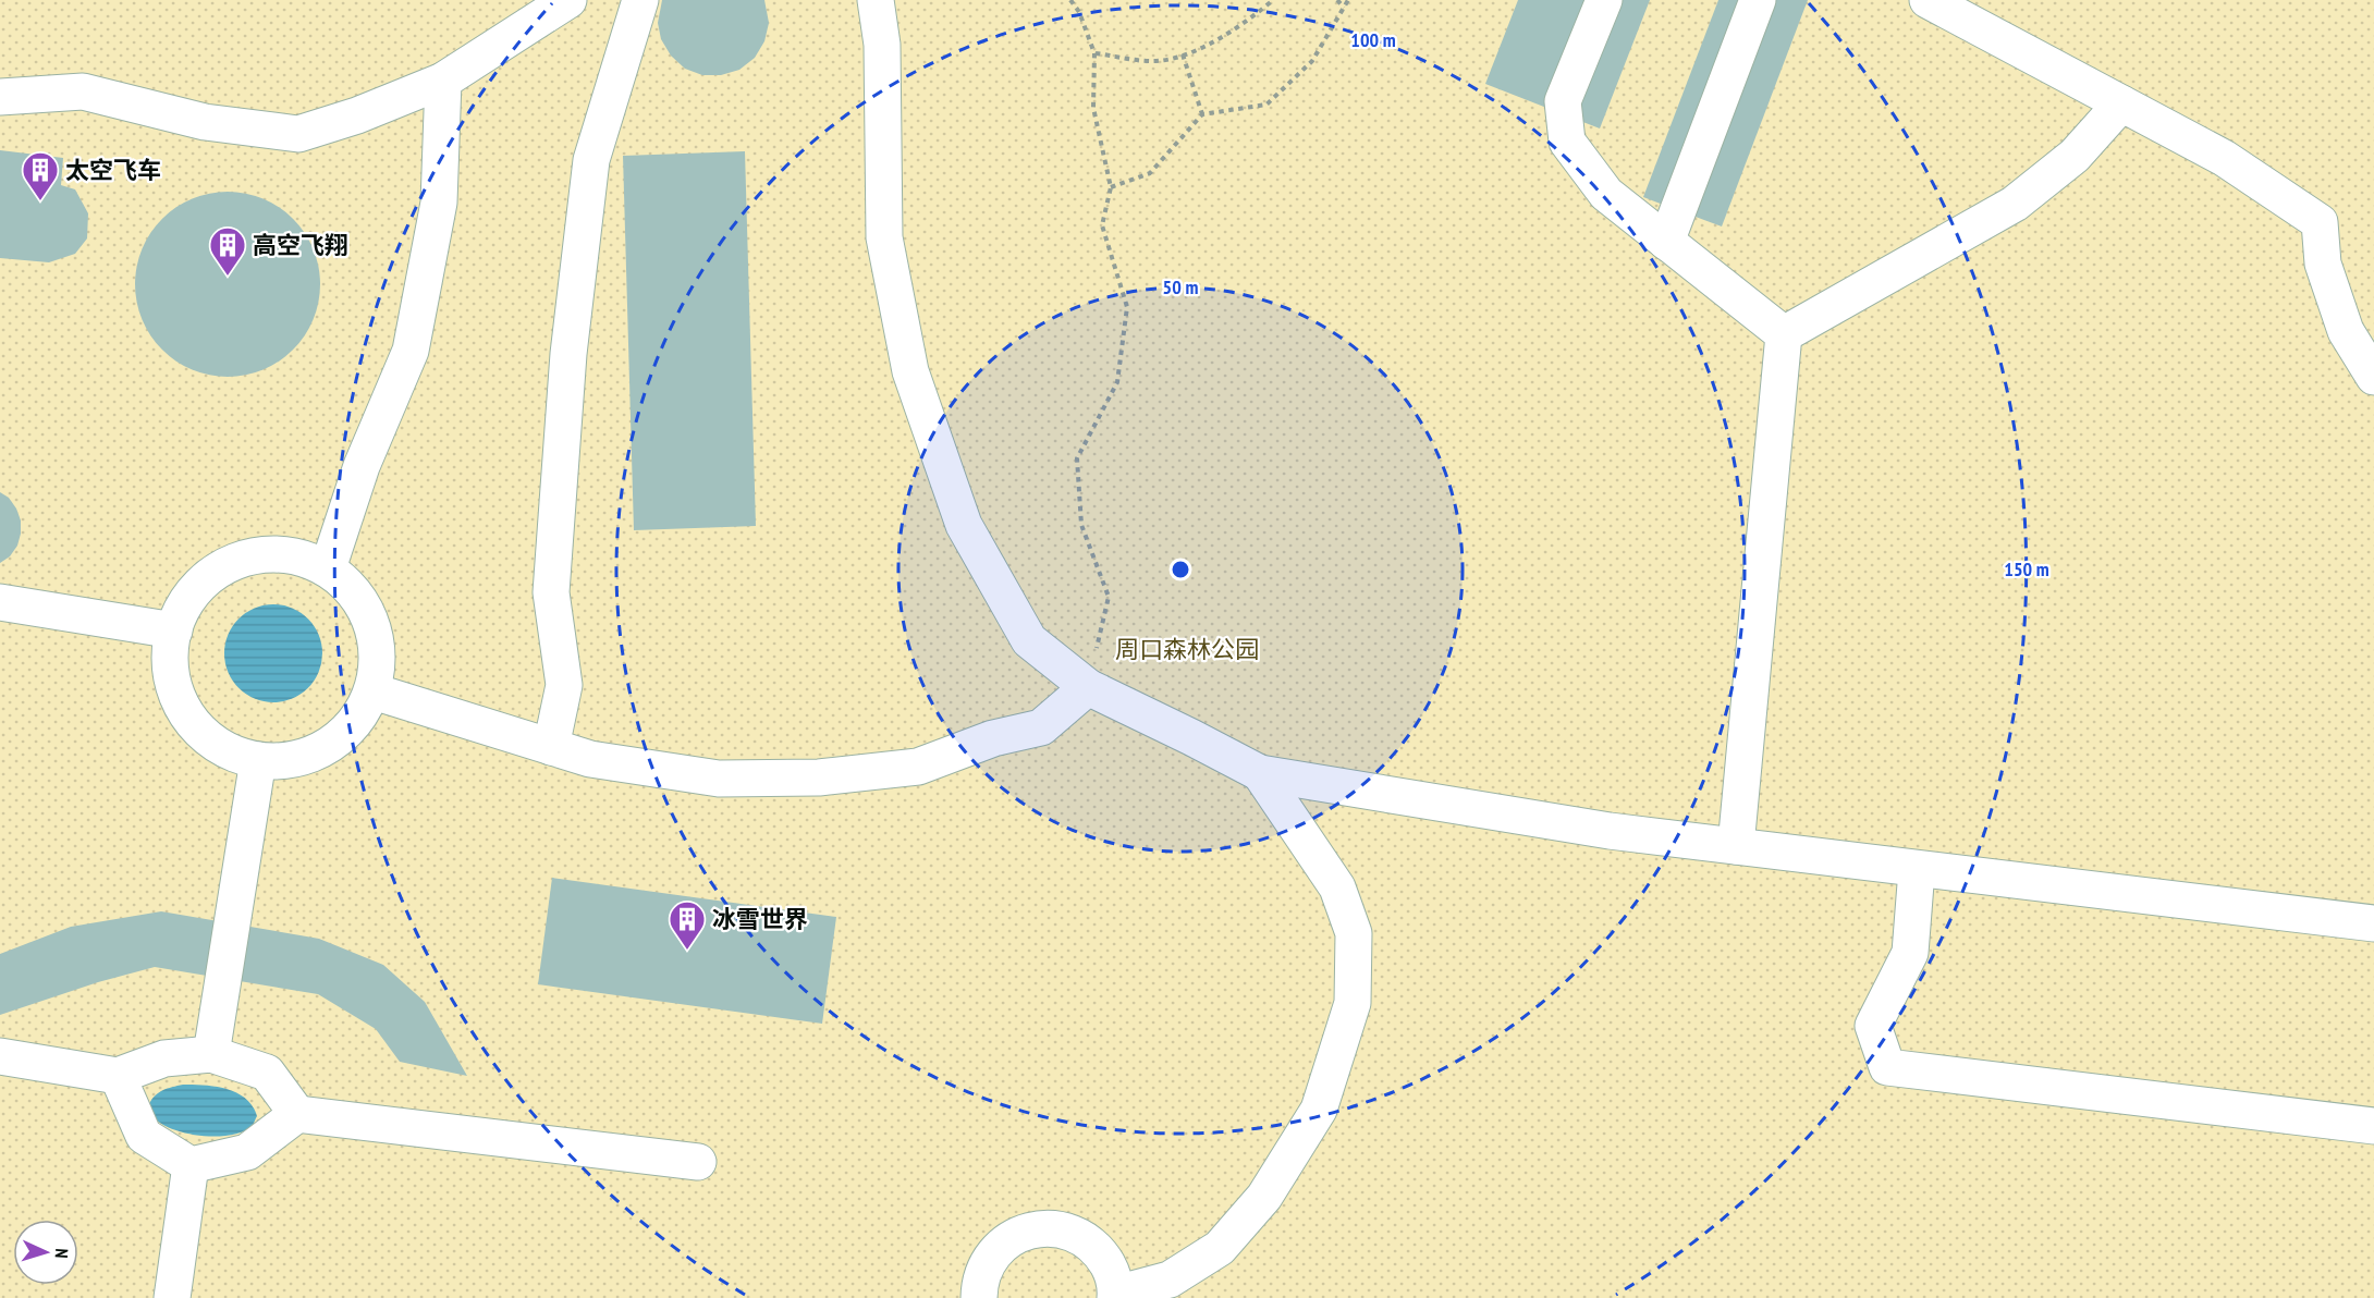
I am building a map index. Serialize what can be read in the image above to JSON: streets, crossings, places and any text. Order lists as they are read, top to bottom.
{
  "parks": ["周口森林公园"],
  "places": {
    "building": ["太空飞车", "高空飞翔", "冰雪世界"]
  },
  "north": "right",
  "rings": ["100 m", "50 m", "150 m"]
}
